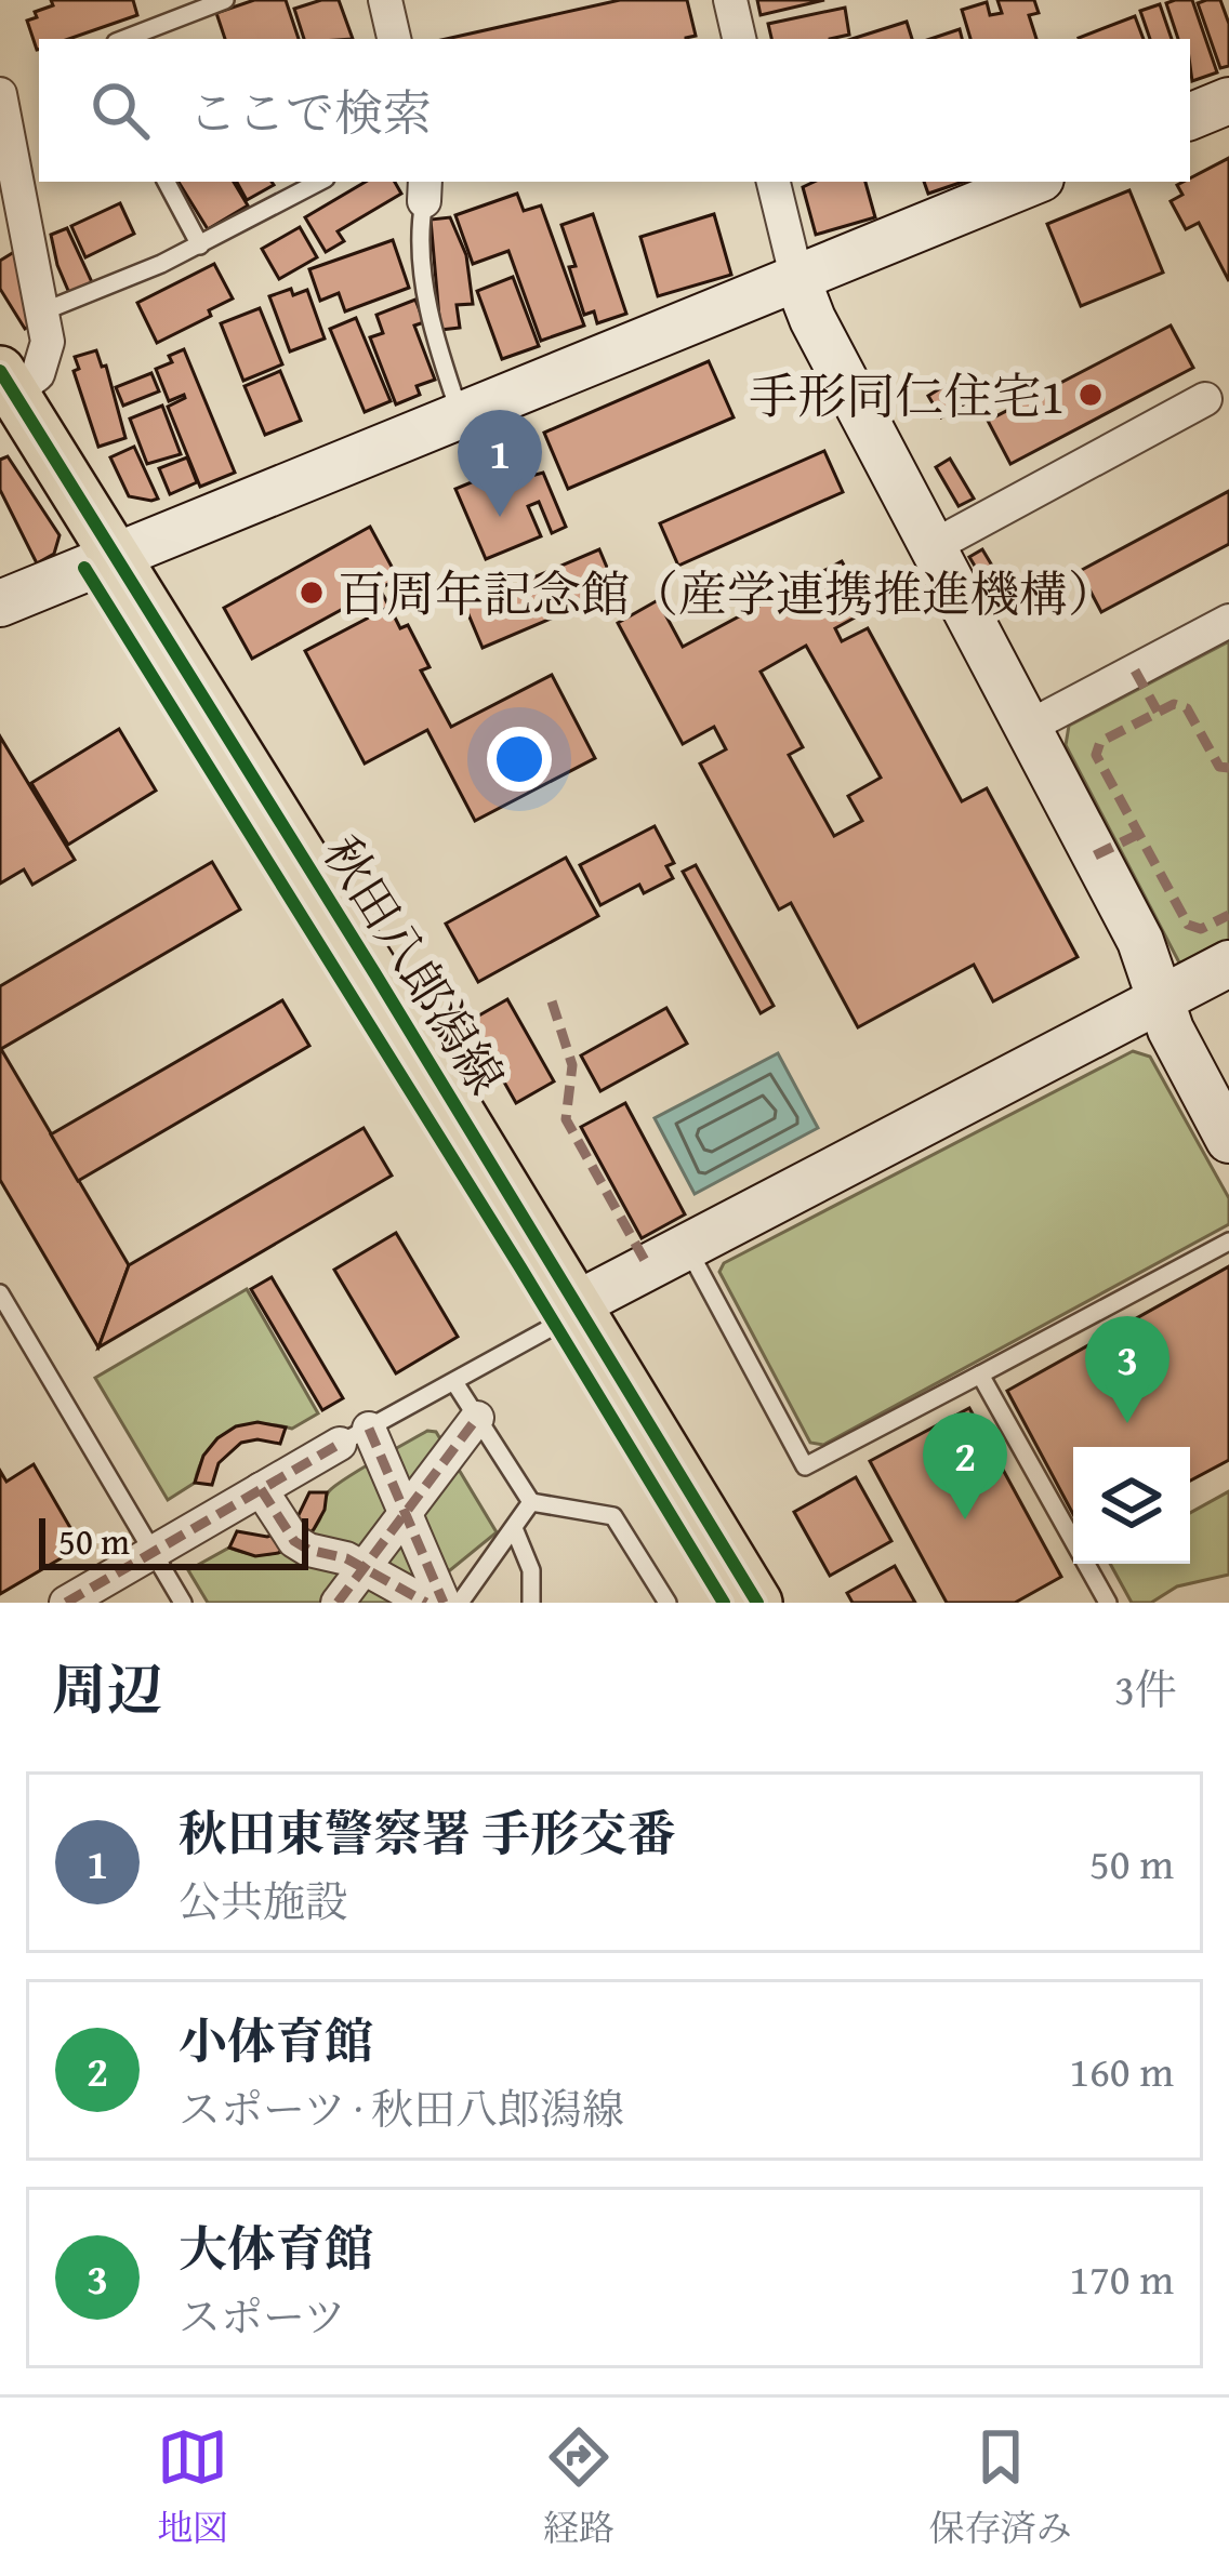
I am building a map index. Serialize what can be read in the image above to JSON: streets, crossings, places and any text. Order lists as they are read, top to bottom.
{
  "streets": {
    "main road": ["秋田八郎潟線"]
  },
  "places": ["手形同仁住宅1", "百周年記念館（産学連携推進機構）"],
  "scale_bar": "50 m",
  "page": {
    "search": "ここで検索",
    "pins": ["1", "3", "2"],
    "scale": "50 m",
    "heading": ["周辺", "3件"],
    "list": [
      {
        "mark": "1",
        "name": "秋田東警察署 手形交番",
        "note": "公共施設",
        "value": "50 m"
      },
      {
        "mark": "2",
        "name": "小体育館",
        "note": "スポーツ · 秋田八郎潟線",
        "value": "160 m"
      },
      {
        "mark": "3",
        "name": "大体育館",
        "note": "スポーツ",
        "value": "170 m"
      }
    ],
    "nav": ["地図", "経路", "保存済み"]
  }
}
